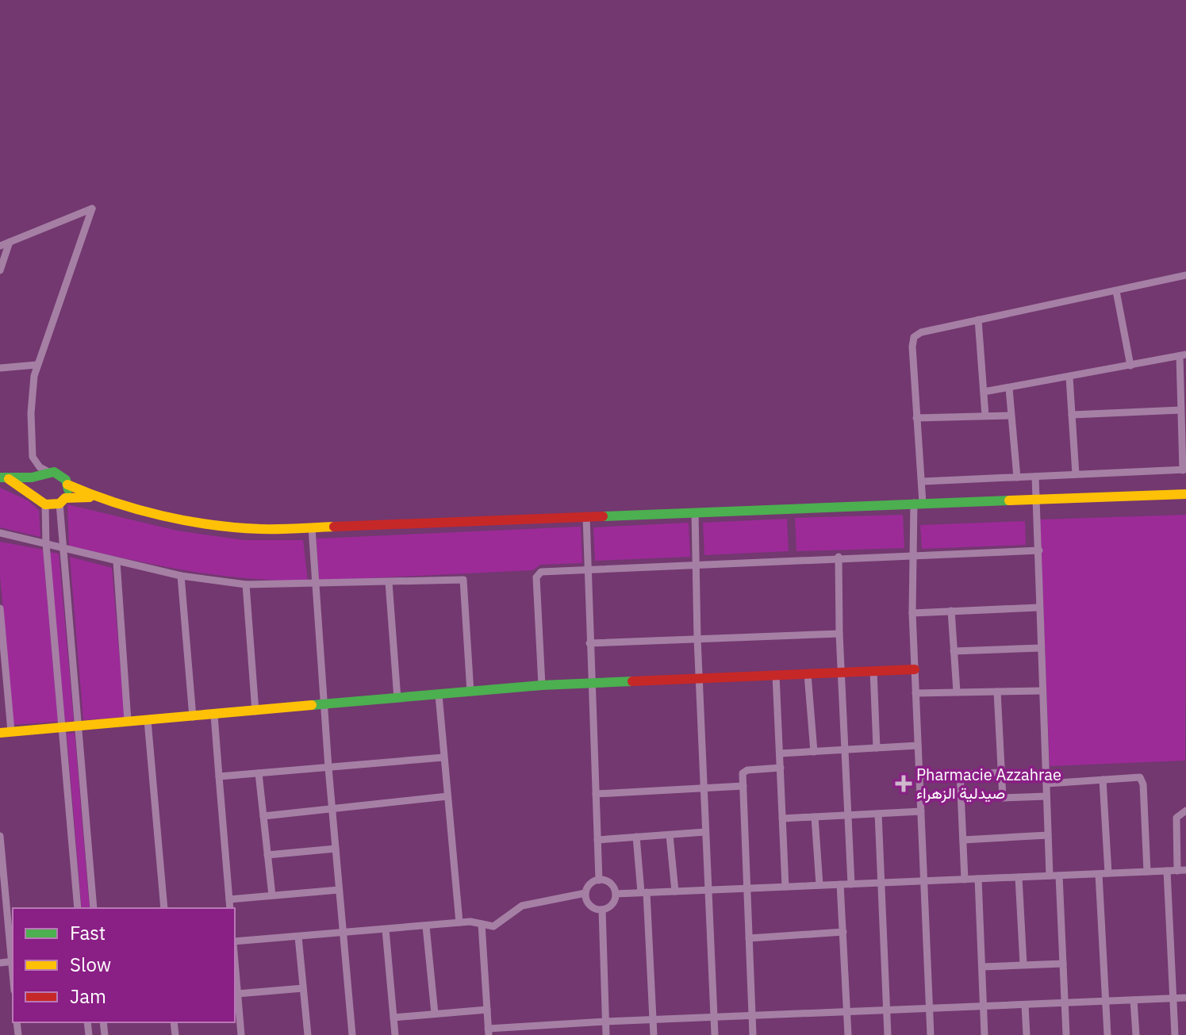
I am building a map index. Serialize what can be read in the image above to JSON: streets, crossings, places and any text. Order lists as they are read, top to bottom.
{
  "places": {
    "health": ["Pharmacie Azzahrae صيدلية الزهراء"]
  },
  "legend": ["Fast", "Slow", "Jam"]
}
